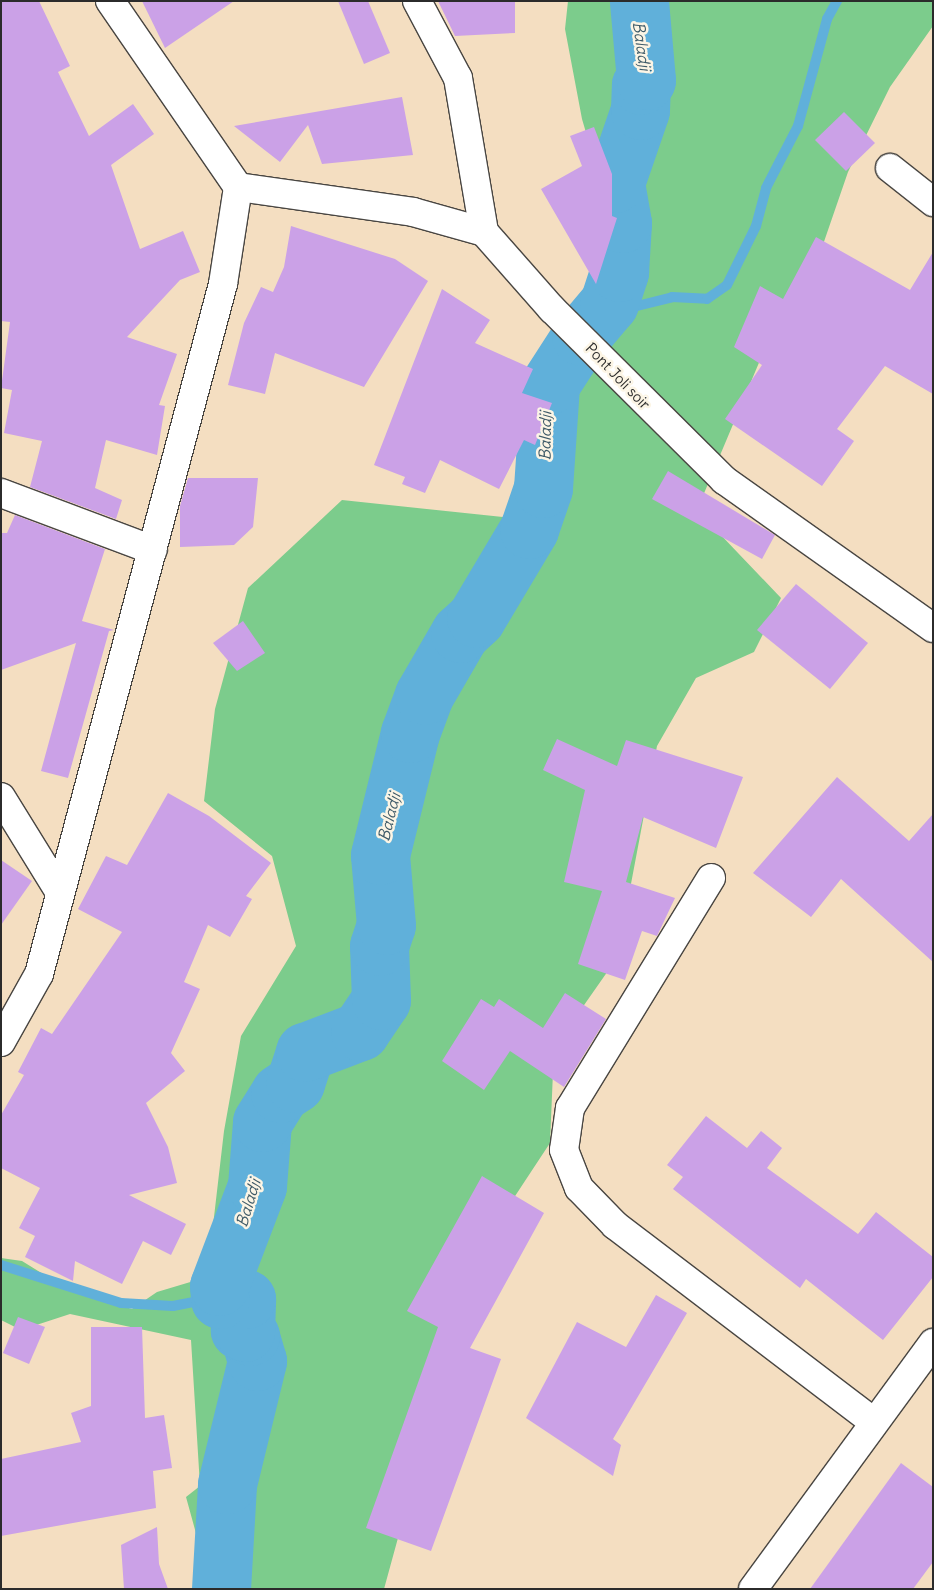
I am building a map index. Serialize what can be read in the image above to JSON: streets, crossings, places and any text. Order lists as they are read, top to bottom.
{
  "streets": {
    "street": ["Pont Joli soir"]
  },
  "water": ["Baladji"]
}
